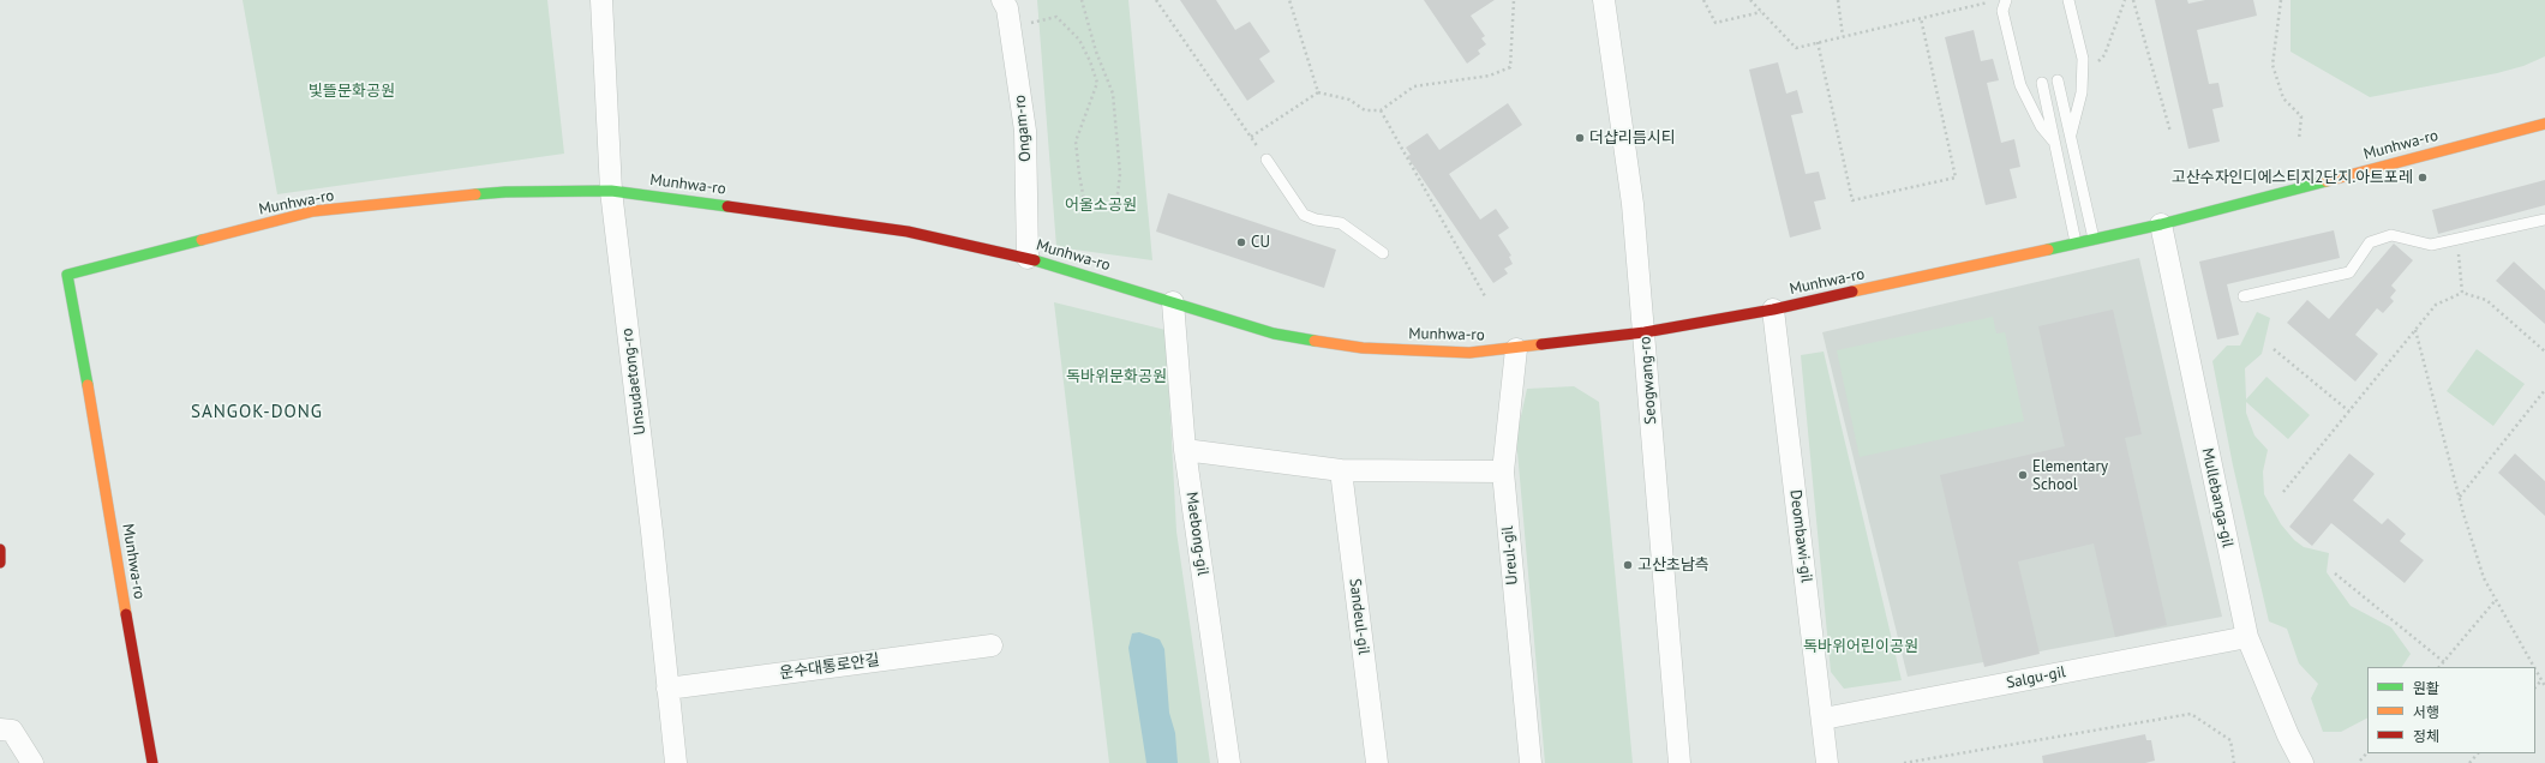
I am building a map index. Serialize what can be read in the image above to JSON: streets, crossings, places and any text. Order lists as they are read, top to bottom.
{
  "streets": {
    "main road": ["Munhwa-ro"],
    "street": [
      "Ongam-ro",
      "Seogwang-ro",
      "Unsudaetong-ro",
      "Mullebanga-gil",
      "Maebong-gil",
      "Deombawi-gil",
      "Ureul-gil",
      "Sandeul-gil",
      "운수대통로안길",
      "Salgu-gil"
    ]
  },
  "crossings": [
    ["Ongam-ro", "Munhwa-ro"],
    ["Munhwa-ro", "Seogwang-ro"],
    ["Munhwa-ro", "Unsudaetong-ro"],
    ["Munhwa-ro", "Mullebanga-gil"],
    ["Munhwa-ro", "Maebong-gil"],
    ["Munhwa-ro", "Deombawi-gil"],
    ["Munhwa-ro", "Ureul-gil"],
    ["Unsudaetong-ro", "운수대통로안길"],
    ["Mullebanga-gil", "Salgu-gil"],
    ["Deombawi-gil", "Salgu-gil"]
  ],
  "districts": ["SANGOK-DONG"],
  "parks": [
    "빛뜰문화공원",
    "어울소공원",
    "독바위문화공원",
    "독바위어린이공원"
  ],
  "places": [
    "더샵리듬시티",
    "고산수자인디에스티지2단지.아트포레",
    "CU",
    "Elementary School",
    "고산초남측"
  ],
  "legend": ["원활", "서행", "정체"]
}
